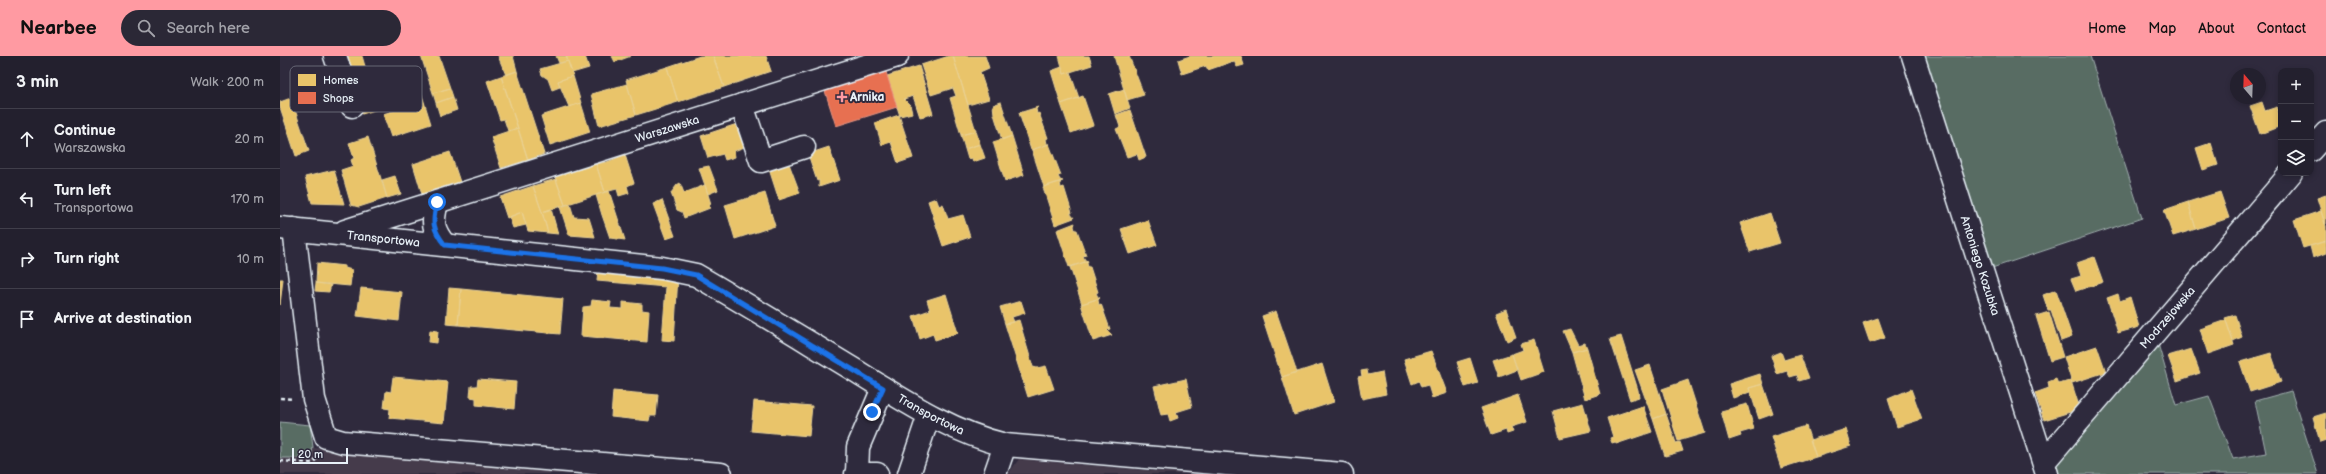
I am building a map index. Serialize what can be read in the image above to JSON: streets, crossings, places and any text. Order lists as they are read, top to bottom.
{
  "streets": {
    "street": [
      "Warszawska",
      "Transportowa",
      "Antoniego Kozubka",
      "Modrzejowska"
    ]
  },
  "crossings": [
    ["Warszawska", "Transportowa"],
    ["Antoniego Kozubka", "Modrzejowska"]
  ],
  "places": {
    "health": ["Arnika"]
  },
  "legend": ["Homes", "Shops"],
  "scale_bar": "20 m",
  "north": "top",
  "page": {
    "header": "Nearbee",
    "search": "Search here",
    "nav": [
      "Home",
      "Map",
      "About",
      "Contact"
    ],
    "heading": ["3 min", "Walk · 200 m"],
    "map_buttons": ["+", "−"],
    "list": [
      ["Continue", "Warszawska", "20 m"],
      ["Turn left", "Transportowa", "170 m"],
      ["Turn right", "10 m"],
      "Arrive at destination"
    ],
    "scale": "20 m"
  }
}
